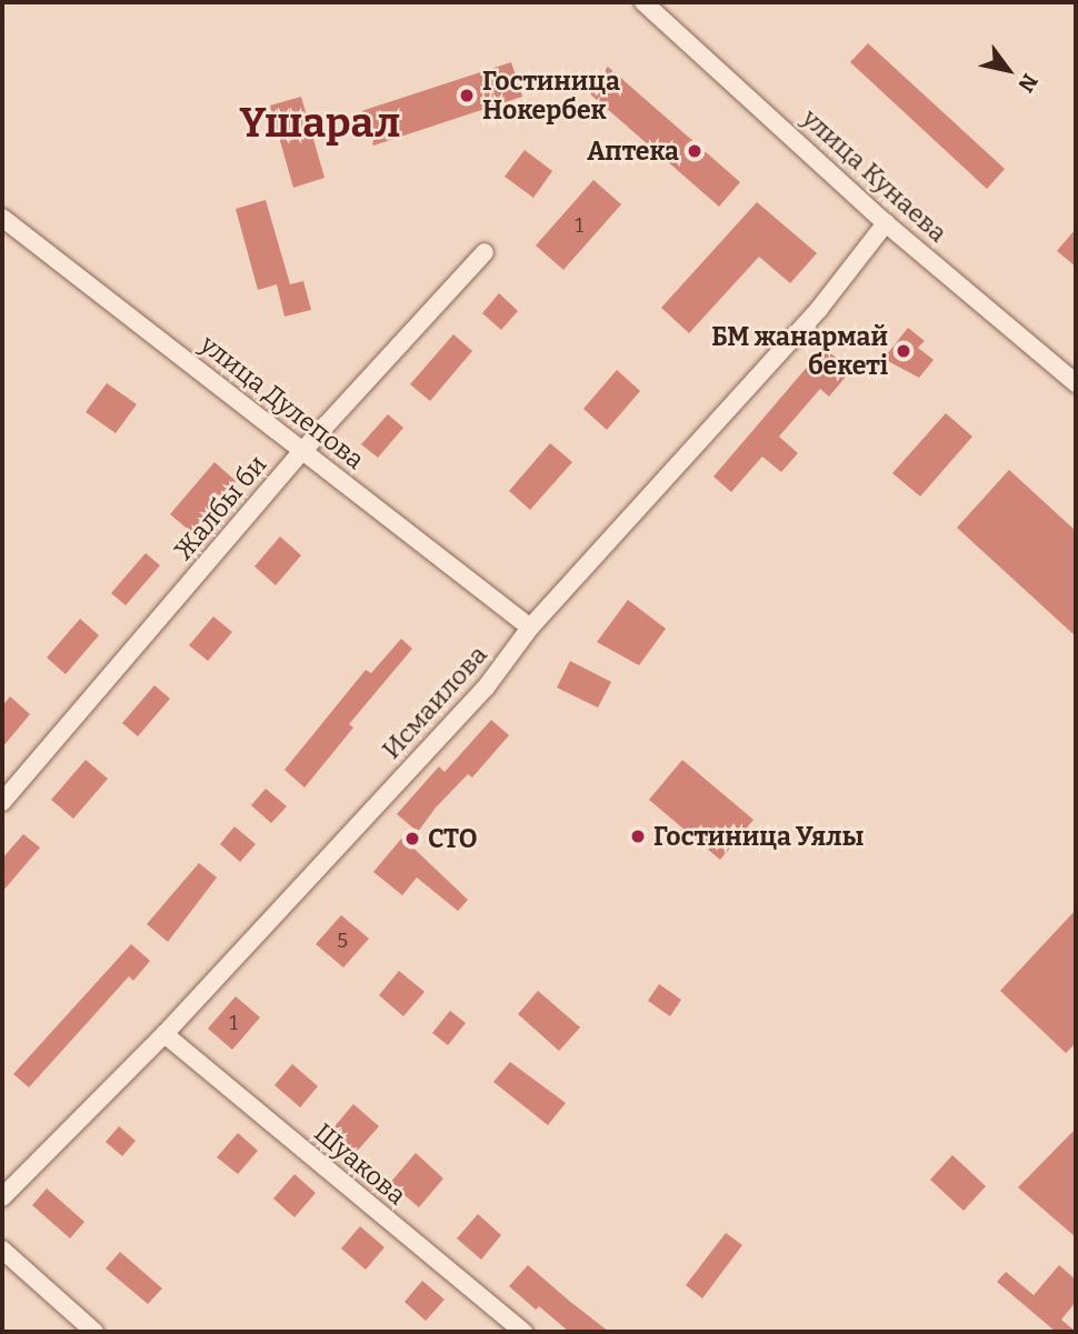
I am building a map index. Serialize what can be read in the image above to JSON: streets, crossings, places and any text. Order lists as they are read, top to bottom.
{
  "streets": {
    "street": [
      "улица Кунаева",
      "улица Дулепова",
      "Жалбы би",
      "Исмаилова",
      "Шуакова"
    ]
  },
  "crossings": [
    ["улица Кунаева", "Исмаилова"],
    ["улица Дулепова", "Жалбы би"],
    ["улица Дулепова", "Исмаилова"],
    ["Исмаилова", "Шуакова"]
  ],
  "districts": ["Үшарал"],
  "places": [
    "Гостиница Нокербек",
    "Аптека",
    "БМ жанармай бекеті",
    "Гостиница Уялы",
    "СТО"
  ],
  "house_numbers": ["1", "5", "1"],
  "north": "bottom right"
}
